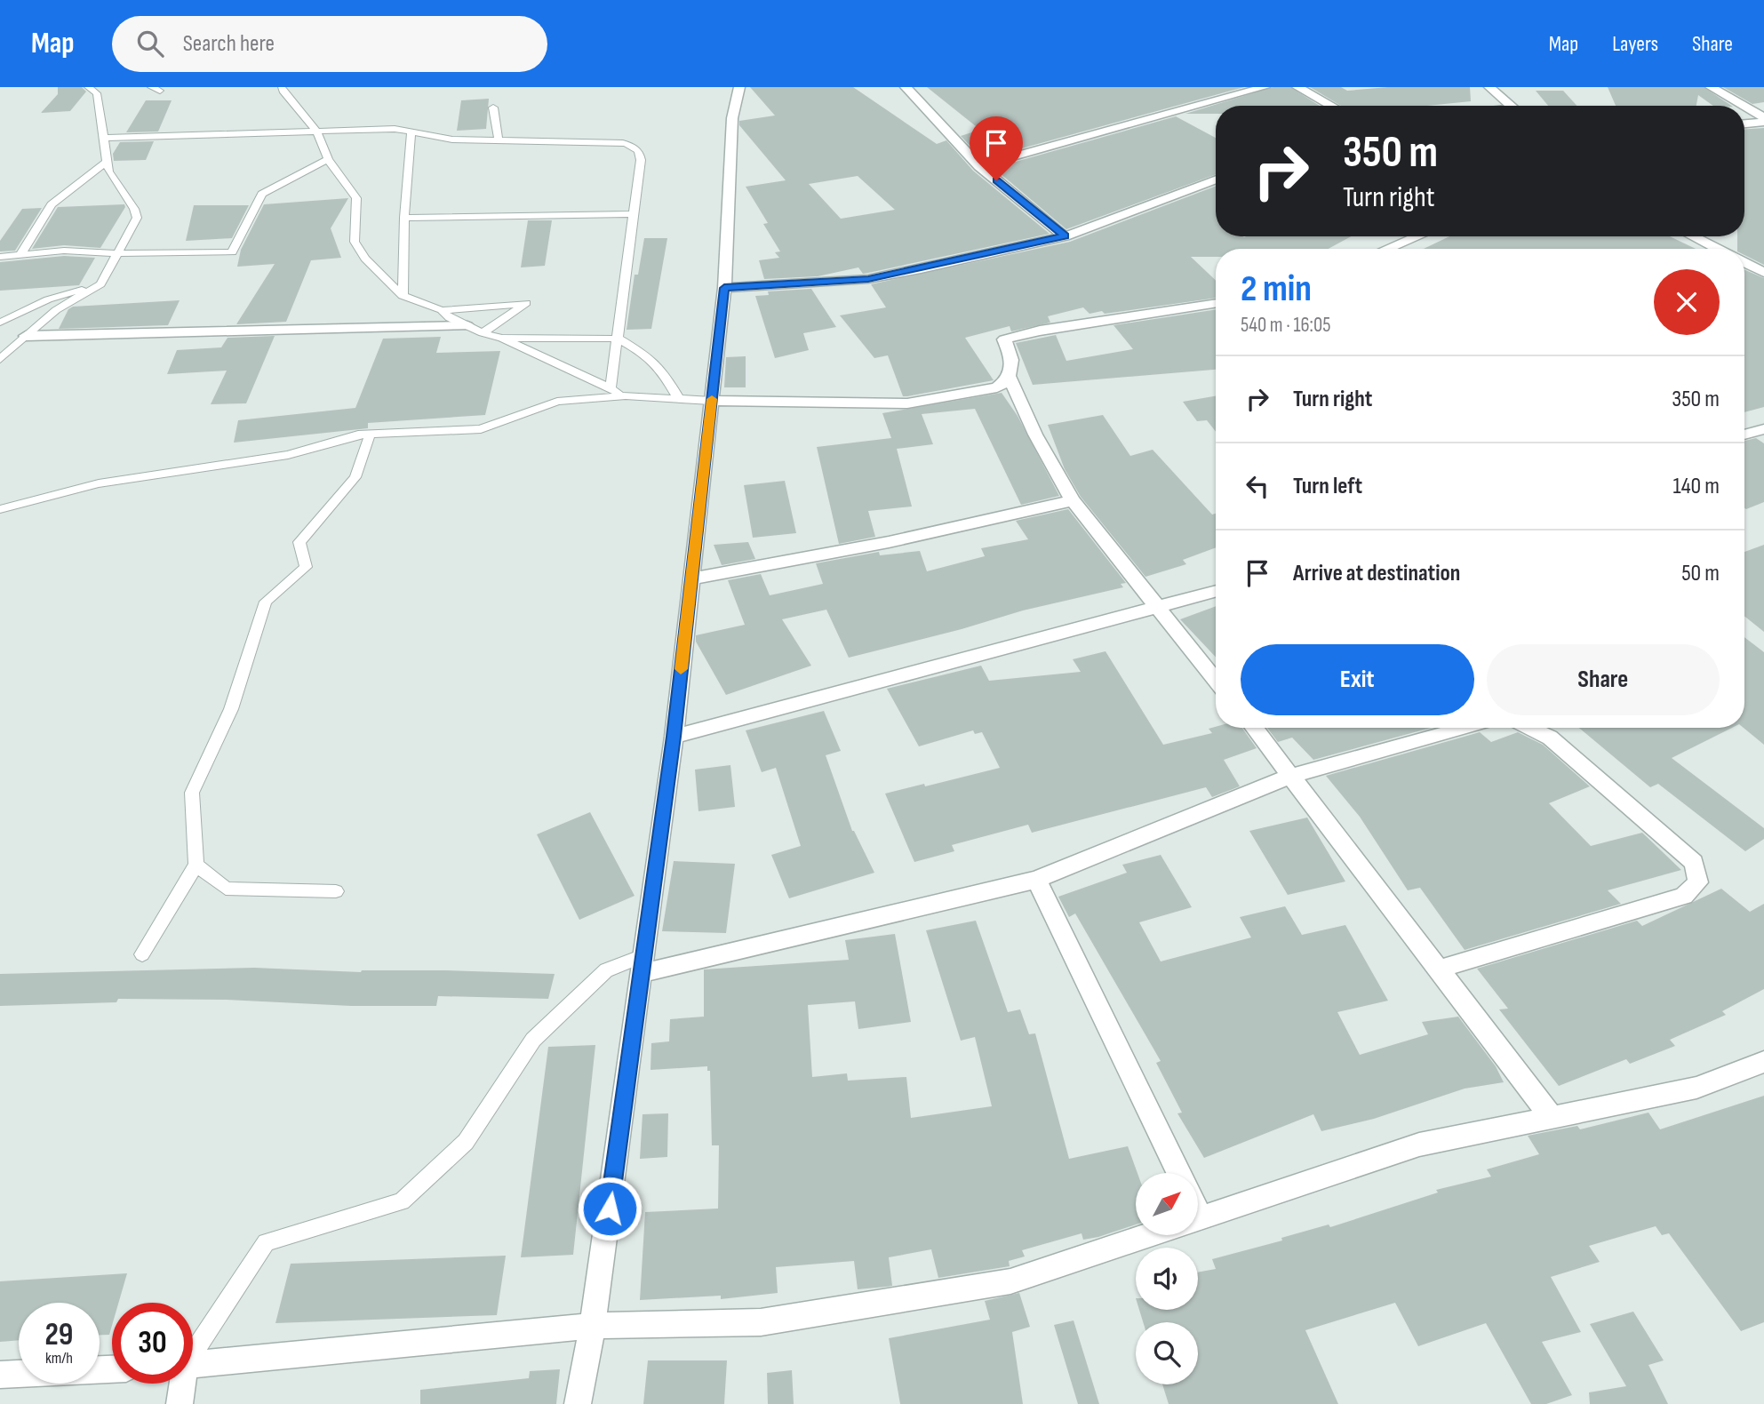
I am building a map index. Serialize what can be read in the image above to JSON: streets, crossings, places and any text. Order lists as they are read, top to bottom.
{
  "north": "top right",
  "page": {
    "header": "Map",
    "search": "Search here",
    "nav": ["Map", "Layers", "Share"],
    "turn": ["350 m", "Turn right"],
    "heading": ["2 min", "540 m · 16:05"],
    "list": [
      {
        "name": "Turn right",
        "value": "350 m"
      },
      {
        "name": "Turn left",
        "value": "140 m"
      },
      {
        "name": "Arrive at destination",
        "value": "50 m"
      }
    ],
    "buttons": ["Exit", "Share"],
    "speed": "29 km/h",
    "limit": "30"
  }
}
